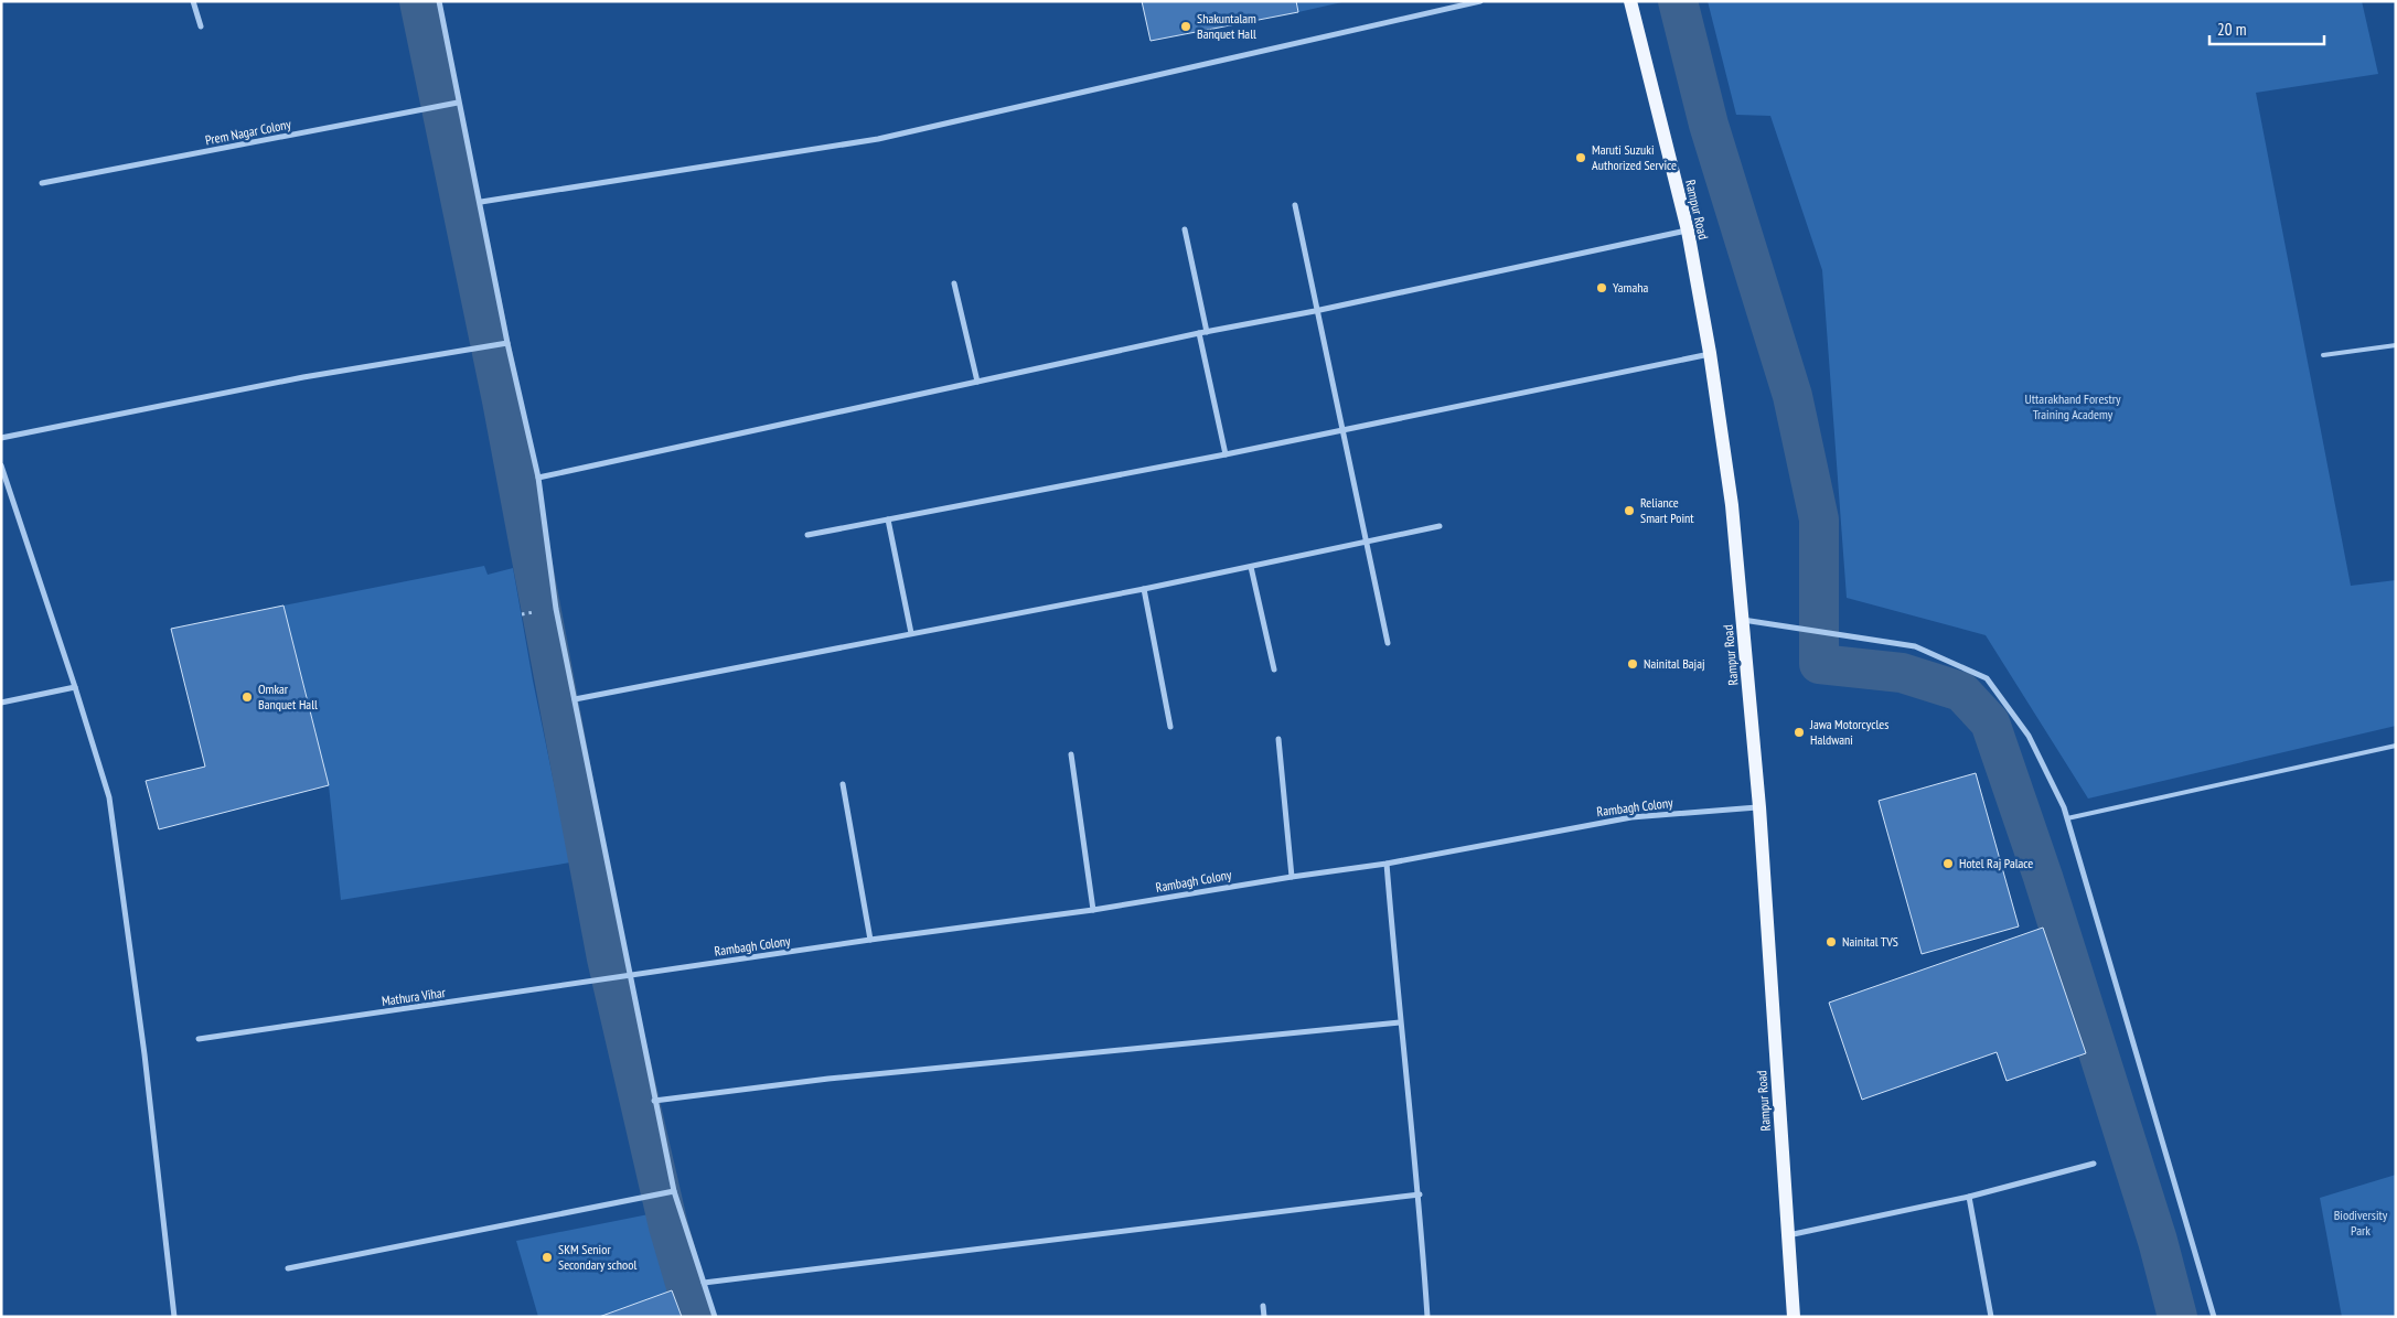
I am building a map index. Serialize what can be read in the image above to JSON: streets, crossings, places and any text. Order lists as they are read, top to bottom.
{
  "streets": {
    "main road": ["Rampur Road"],
    "street": ["Prem Nagar Colony", "Rambagh Colony", "Mathura Vihar"]
  },
  "crossings": [
    ["Rampur Road", "Rambagh Colony"],
    ["Rambagh Colony", "Mathura Vihar"]
  ],
  "parks": ["Uttarakhand Forestry Training Academy", "Biodiversity Park"],
  "places": [
    "Shakuntalam Banquet Hall",
    "Maruti Suzuki Authorized Service",
    "Yamaha",
    "Reliance Smart Point",
    "Nainital Bajaj",
    "Omkar Banquet Hall",
    "Jawa Motorcycles Haldwani",
    "Hotel Raj Palace",
    "Nainital TVS",
    "SKM Senior Secondary school"
  ],
  "scale_bar": "20 m"
}
